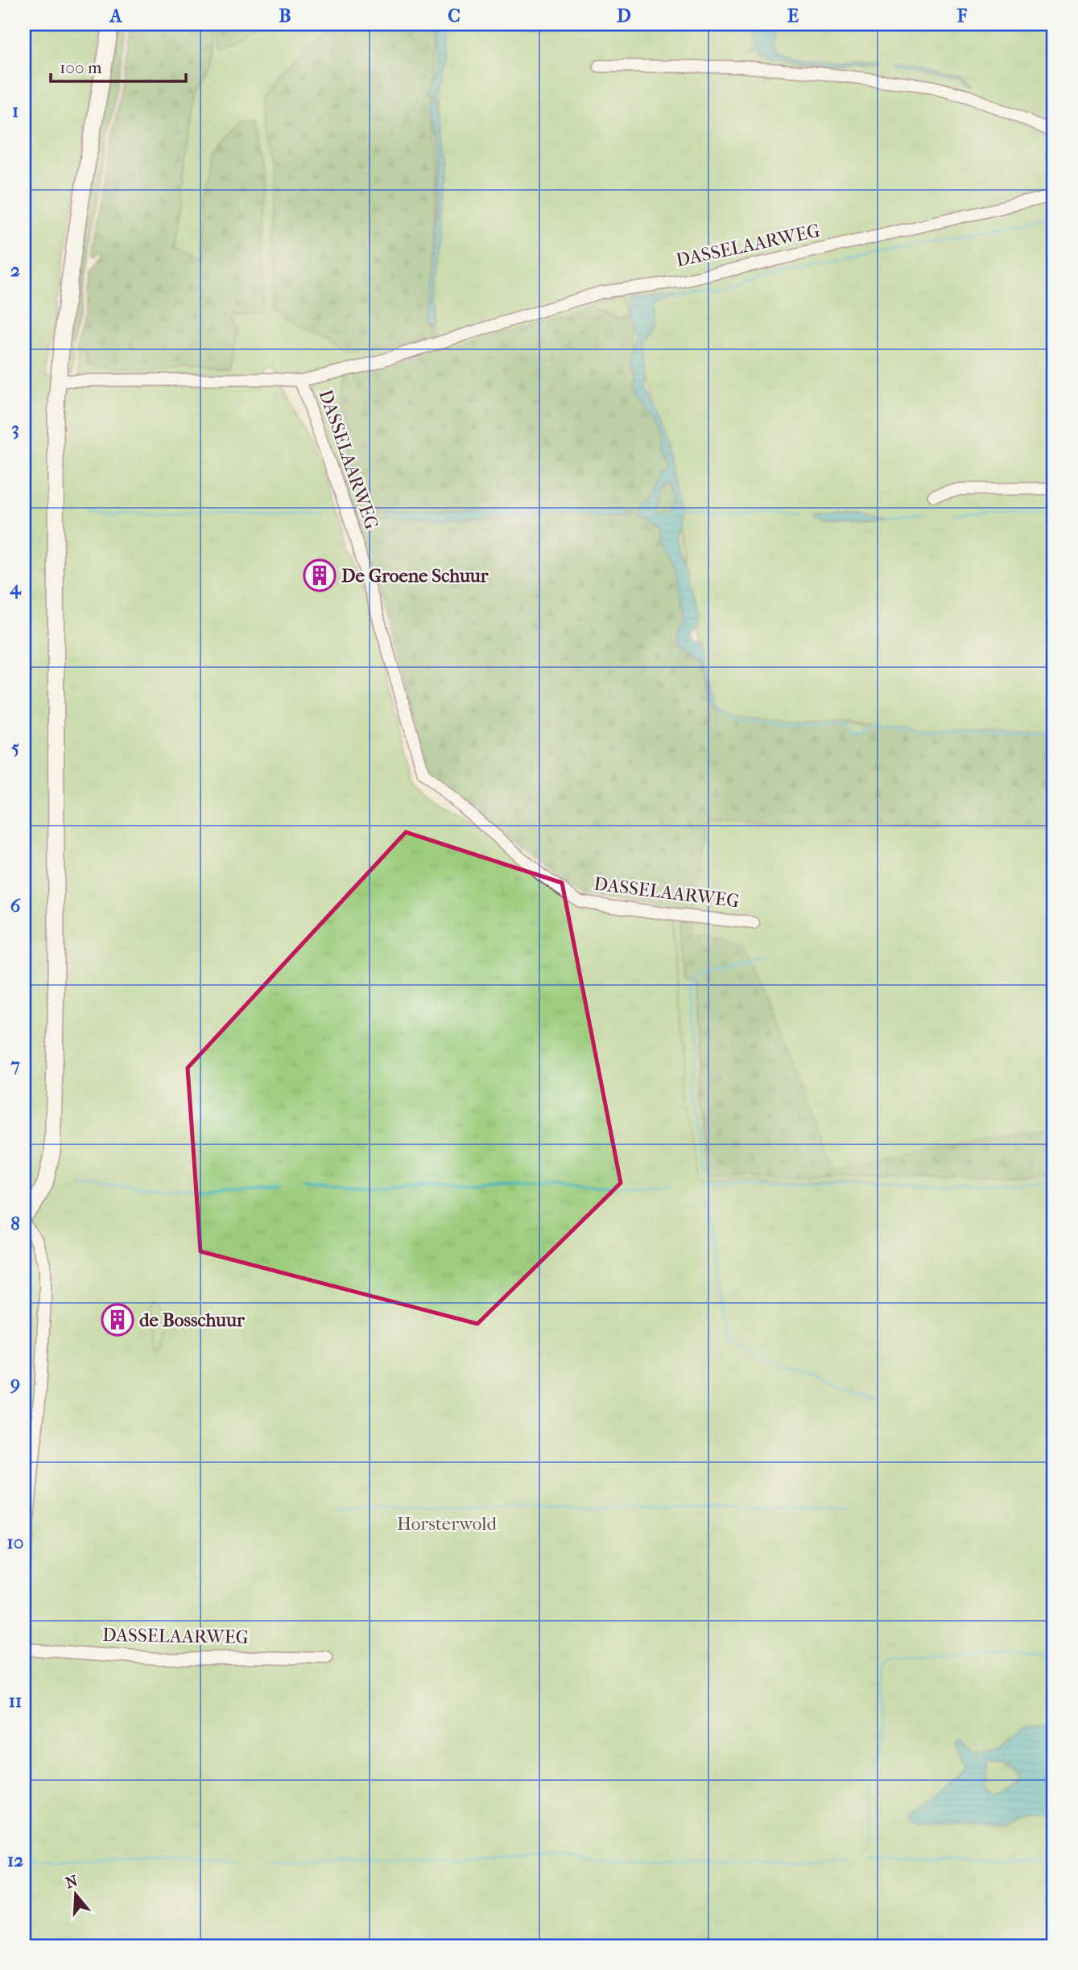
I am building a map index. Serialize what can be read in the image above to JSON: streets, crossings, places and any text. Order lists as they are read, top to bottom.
{
  "streets": {
    "street": ["DASSELAARWEG"]
  },
  "parks": ["Horsterwold"],
  "places": {
    "building": ["De Groene Schuur", "de Bosschuur"]
  },
  "scale_bar": "100 m",
  "north": "top",
  "grid": {
    "columns": [
      "A",
      "B",
      "C",
      "D",
      "E",
      "F"
    ],
    "rows": [
      "1",
      "2",
      "3",
      "4",
      "5",
      "6",
      "7",
      "8",
      "9",
      "10",
      "11",
      "12"
    ]
  }
}
